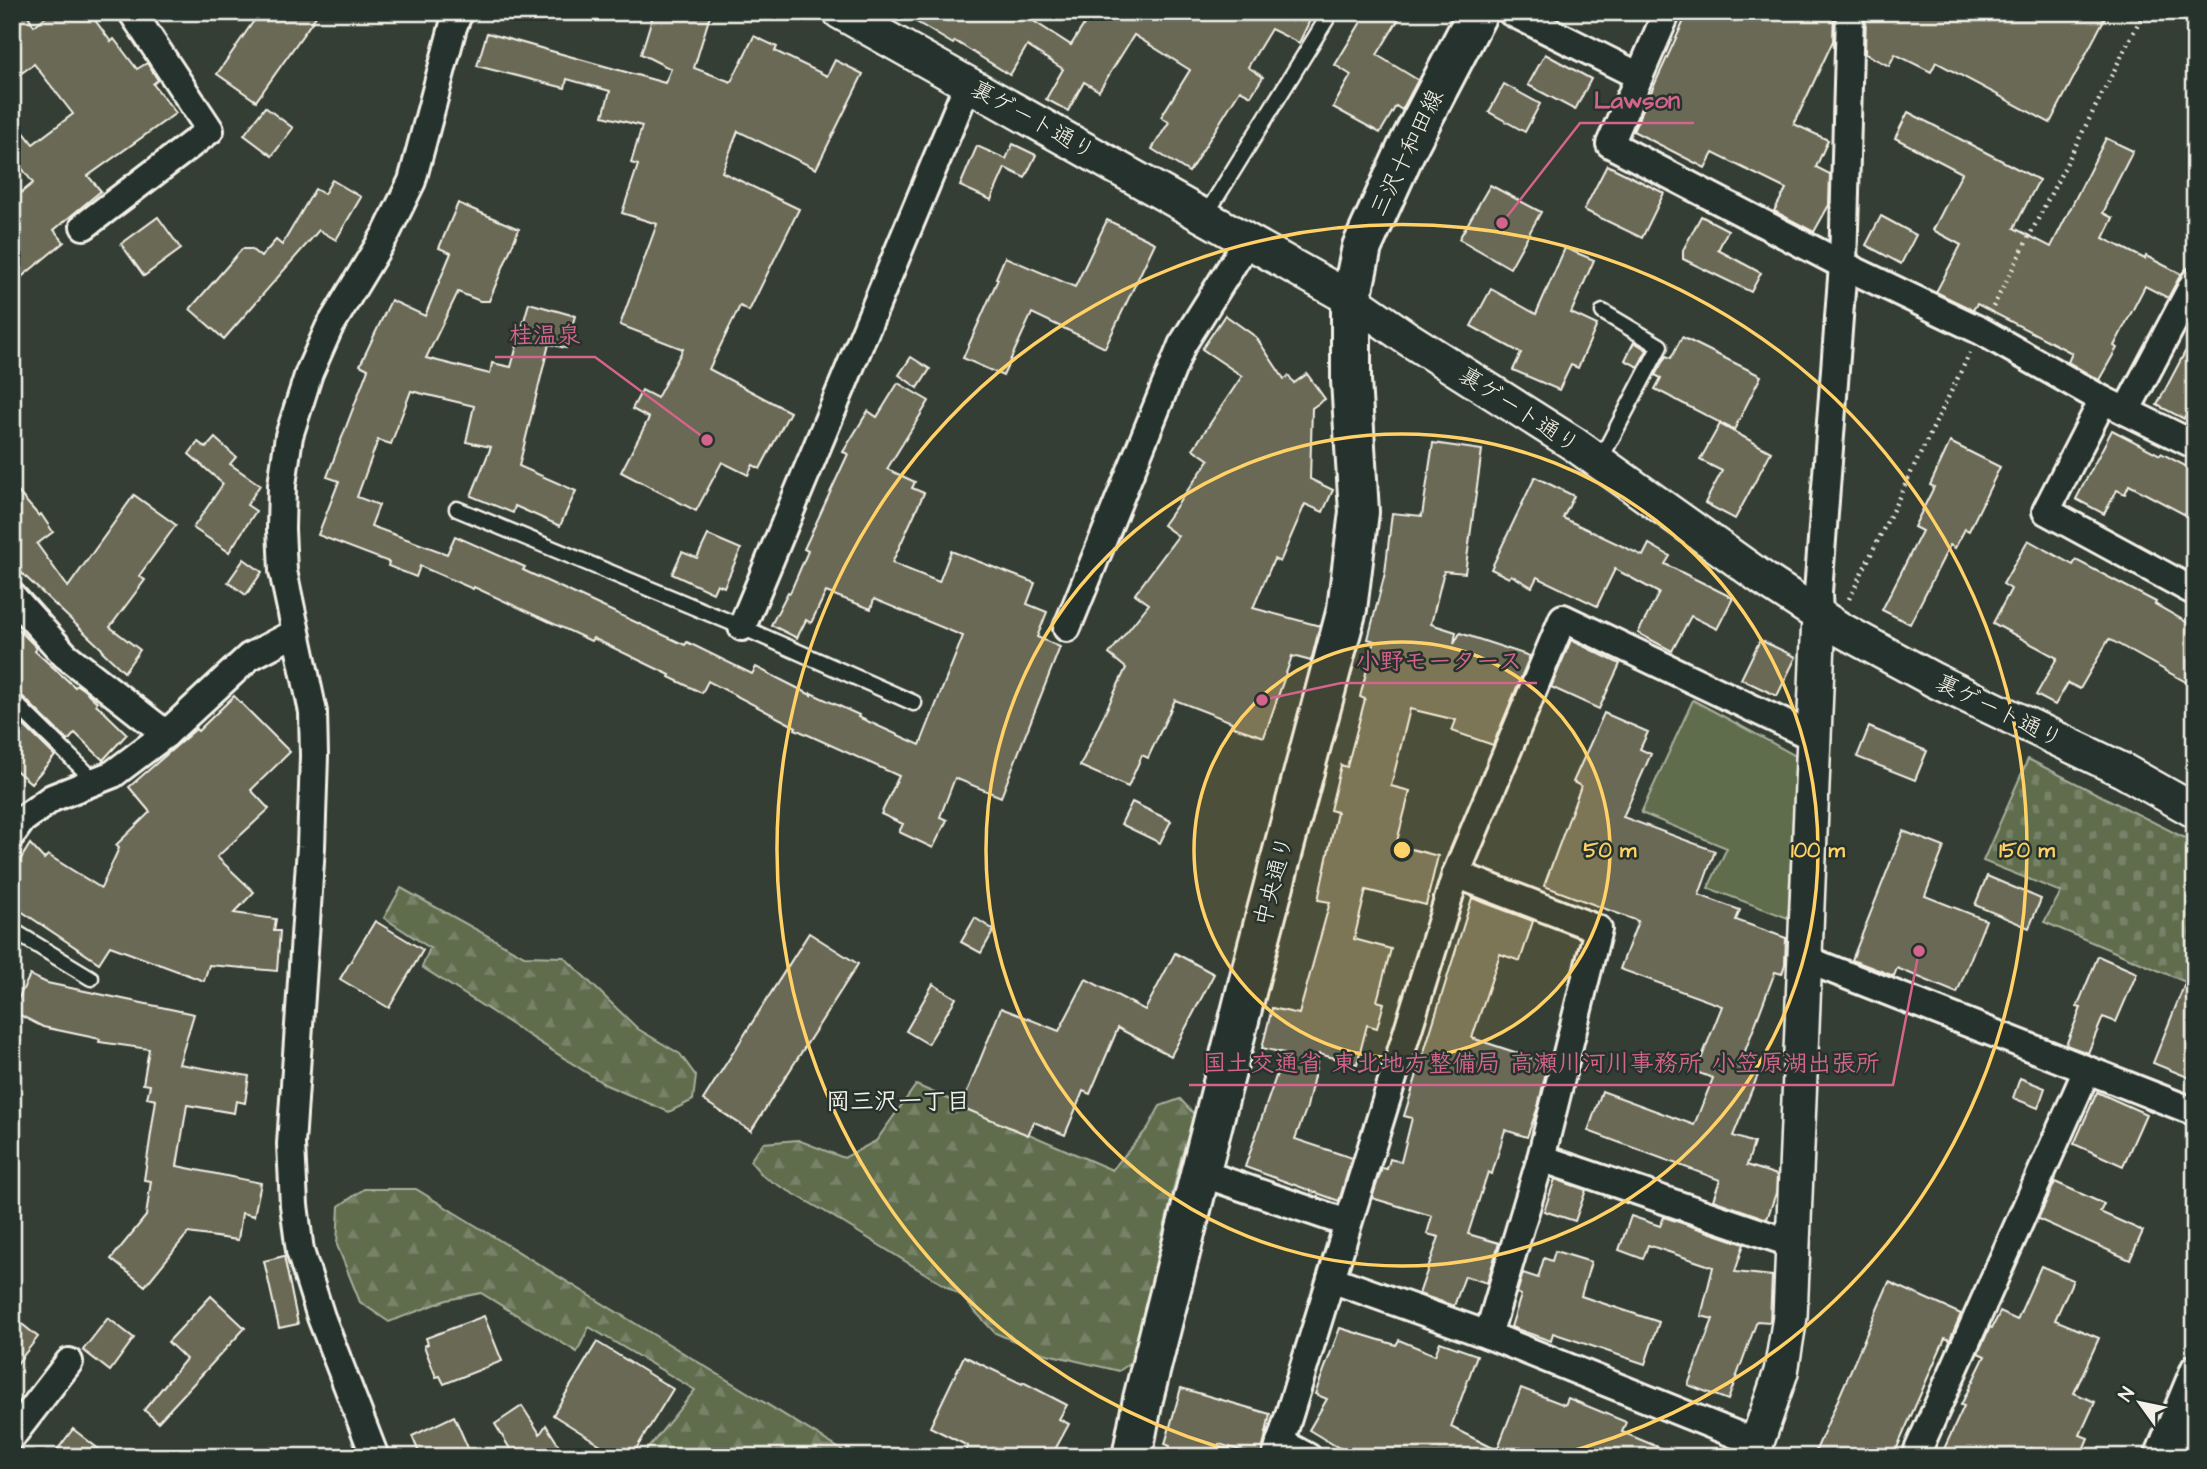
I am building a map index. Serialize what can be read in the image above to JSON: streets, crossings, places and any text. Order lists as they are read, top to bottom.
{
  "streets": {
    "main road": ["三沢十和田線", "中央通り"],
    "street": ["裏ゲート通り"]
  },
  "crossings": [
    ["裏ゲート通り", "三沢十和田線"],
    ["裏ゲート通り", "中央通り"],
    ["三沢十和田線", "中央通り"]
  ],
  "districts": ["岡三沢一丁目"],
  "places": [
    "Lawson",
    "桂温泉",
    "小野モータース",
    "国土交通省 東北地方整備局 高瀬川河川事務所 小笠原湖出張所"
  ],
  "north": "top left",
  "rings": ["50 m", "100 m", "150 m"]
}
